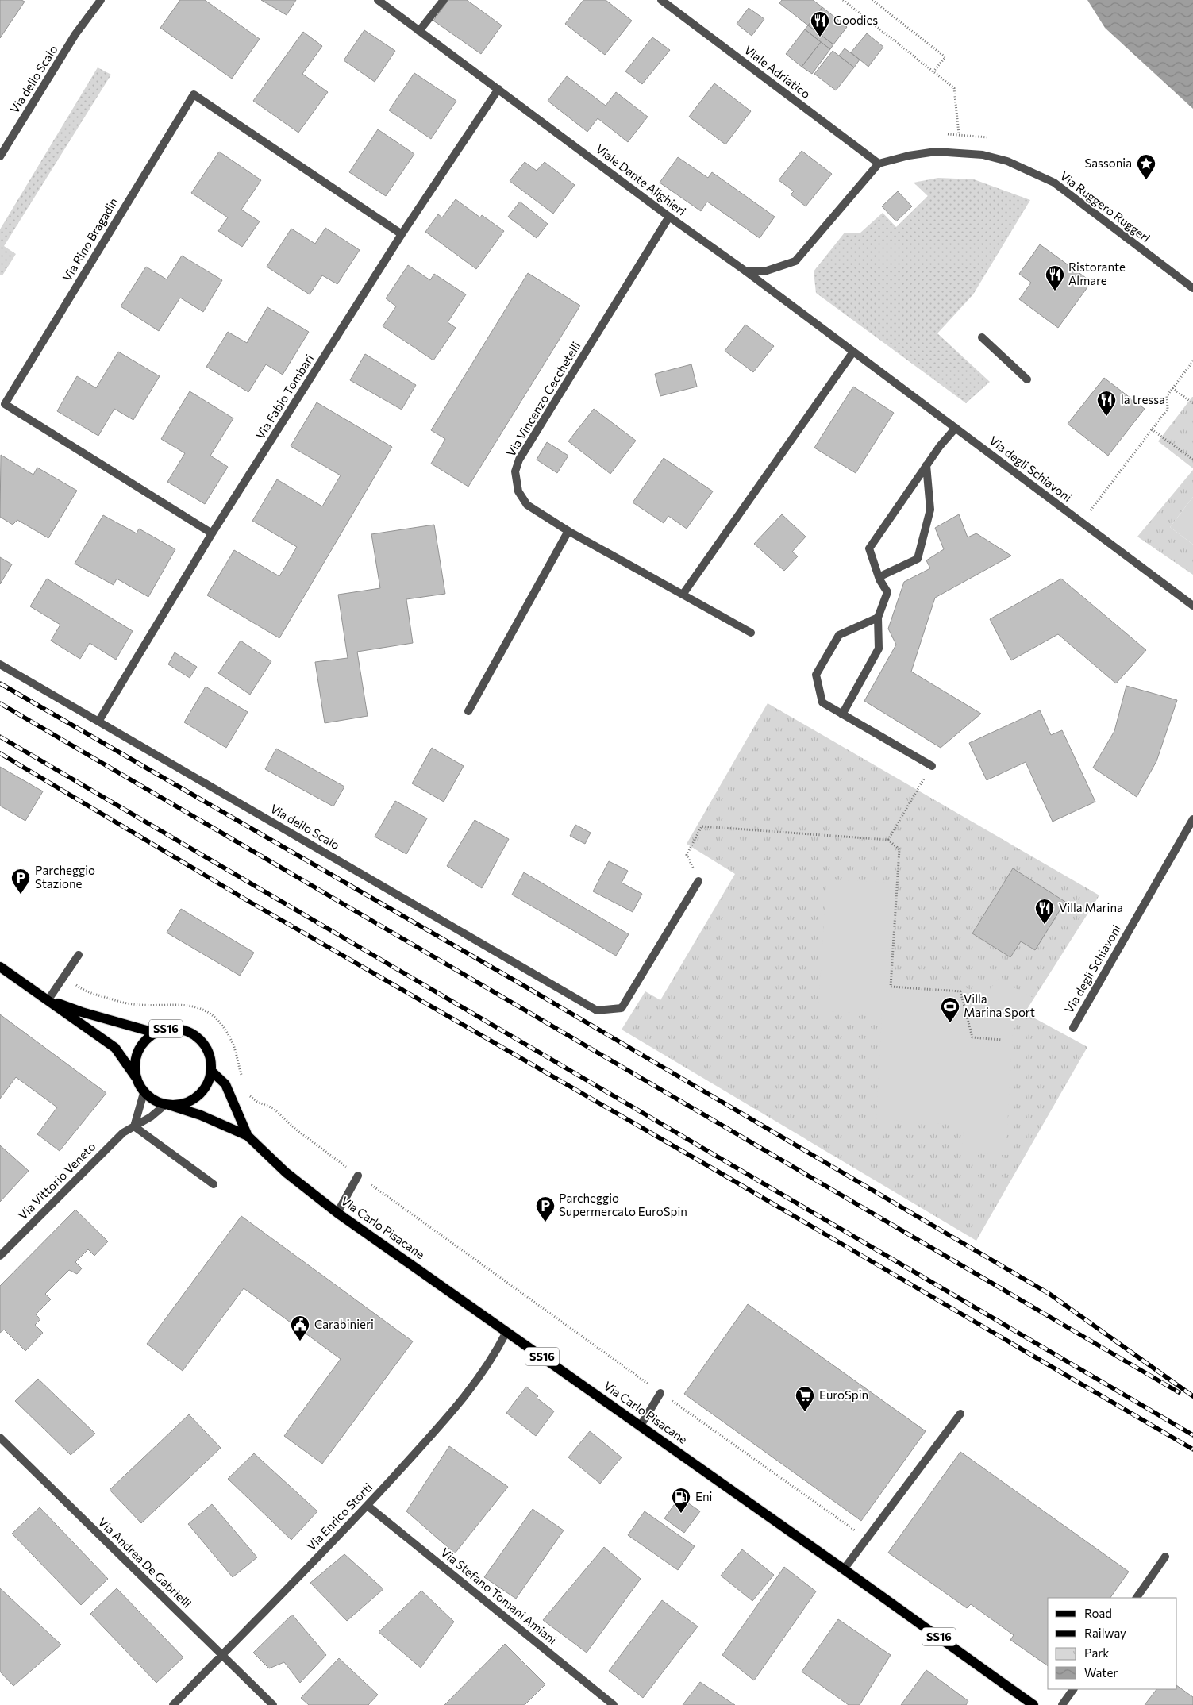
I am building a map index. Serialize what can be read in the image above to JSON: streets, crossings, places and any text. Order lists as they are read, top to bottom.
{
  "streets": {
    "main road": ["SS16", "Via Carlo Pisacane"],
    "street": [
      "Viale Adriatico",
      "Via dello Scalo",
      "Viale Dante Alighieri",
      "Via Ruggero Ruggeri",
      "Via Rino Bragadin",
      "Via Fabio Tombari",
      "Via Vincenzo Cecchetelli",
      "Via degli Schiavoni",
      "Via Vittorio Veneto",
      "Via Enrico Storti",
      "Via Andrea De Gabrielli",
      "Via Stefano Tomani Amiani"
    ]
  },
  "crossings": [
    ["Viale Adriatico", "Via Ruggero Ruggeri"],
    ["Via dello Scalo", "Via Fabio Tombari"],
    ["Viale Dante Alighieri", "Via Fabio Tombari"],
    ["Viale Dante Alighieri", "Via Vincenzo Cecchetelli"],
    ["Viale Dante Alighieri", "Via degli Schiavoni"],
    ["Via Rino Bragadin", "Via Fabio Tombari"],
    ["SS16", "Via Vittorio Veneto"],
    ["SS16", "Via Carlo Pisacane"],
    ["Via Vittorio Veneto", "Via Carlo Pisacane"],
    ["Via Carlo Pisacane", "Via Enrico Storti"],
    ["Via Enrico Storti", "Via Andrea De Gabrielli"],
    ["Via Enrico Storti", "Via Stefano Tomani Amiani"]
  ],
  "places": {
    "restaurant": [
      "Goodies",
      "Ristorante Almare",
      "la tressa",
      "Villa Marina"
    ],
    "place": ["Sassonia"],
    "parking": ["Parcheggio Stazione", "Parcheggio Supermercato EuroSpin"],
    "sports": ["Villa Marina Sport"],
    "public building": ["Carabinieri"],
    "supermarket": ["EuroSpin"],
    "fuel station": ["Eni"]
  },
  "legend": [
    "Road",
    "Railway",
    "Park",
    "Water"
  ]
}
